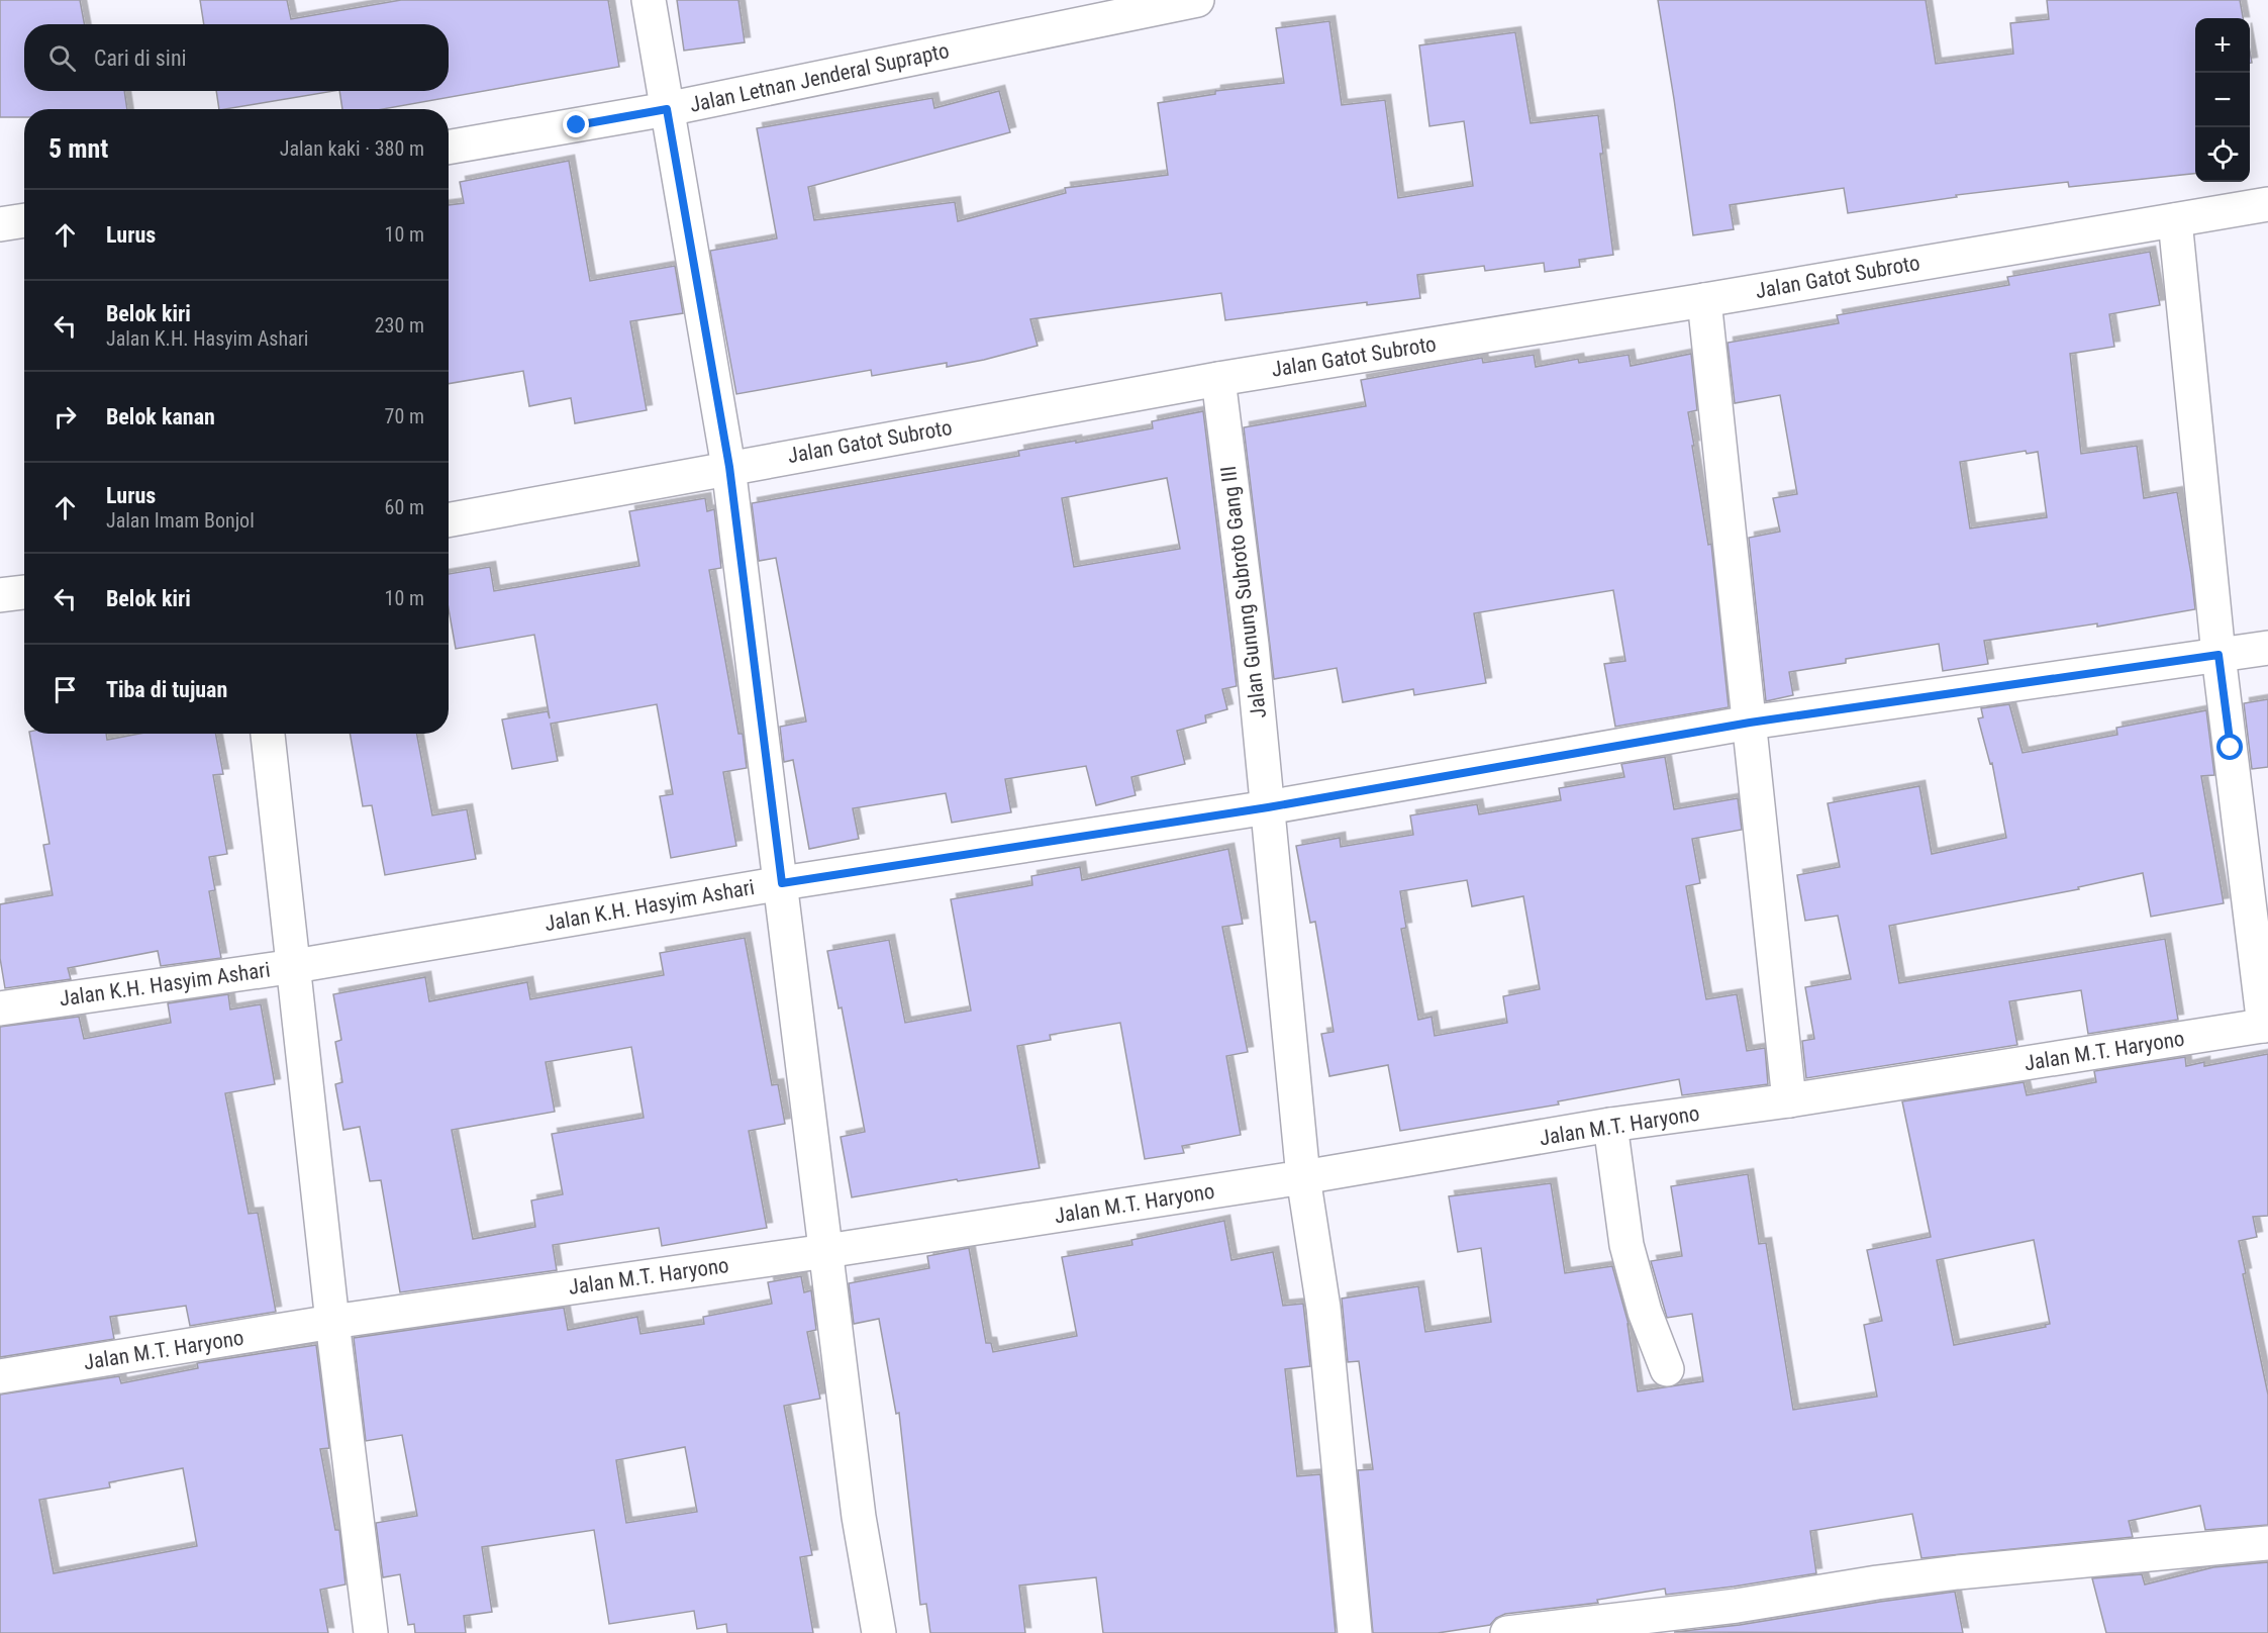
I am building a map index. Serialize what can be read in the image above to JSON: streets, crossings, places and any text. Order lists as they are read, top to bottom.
{
  "streets": {
    "street": [
      "Jalan Letnan Jenderal Suprapto",
      "Jalan Gatot Subroto",
      "Jalan Gunung Subroto Gang III",
      "Jalan K.H. Hasyim Ashari",
      "Jalan M.T. Haryono"
    ]
  },
  "crossings": [
    ["Jalan Gatot Subroto", "Jalan Gunung Subroto Gang III"],
    ["Jalan Gunung Subroto Gang III", "Jalan K.H. Hasyim Ashari"],
    ["Jalan Gunung Subroto Gang III", "Jalan M.T. Haryono"]
  ],
  "page": {
    "map_buttons": ["+", "−"],
    "search": "Cari di sini",
    "heading": ["5 mnt", "Jalan kaki · 380 m"],
    "list": [
      ["Lurus", "10 m"],
      ["Belok kiri", "Jalan K.H. Hasyim Ashari", "230 m"],
      ["Belok kanan", "70 m"],
      ["Lurus", "Jalan Imam Bonjol", "60 m"],
      ["Belok kiri", "10 m"],
      "Tiba di tujuan"
    ]
  }
}
